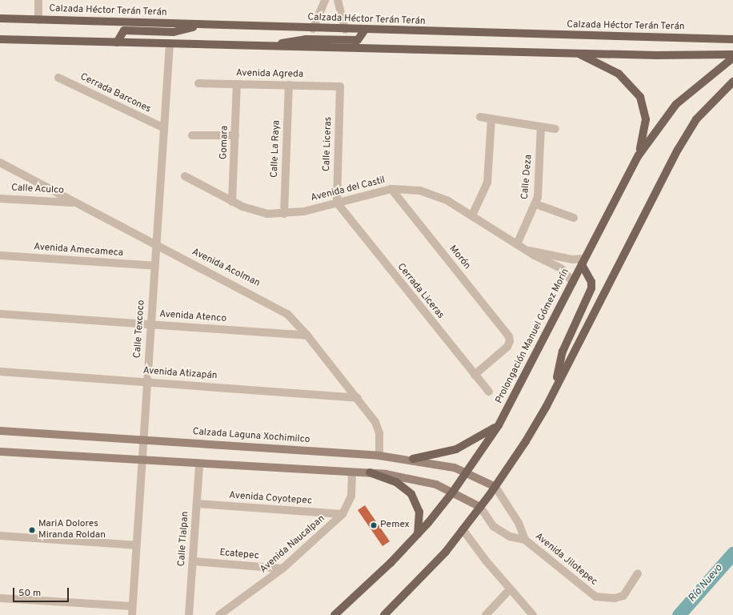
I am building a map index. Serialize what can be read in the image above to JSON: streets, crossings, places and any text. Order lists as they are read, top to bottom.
{
  "streets": {
    "main road": ["Calzada Héctor Terán Terán", "Prolongación Manuel Gómez Morín", "Calzada Laguna Xochimilco"],
    "street": [
      "Avenida Agreda",
      "Cerrada Barcones",
      "Gomara",
      "Calle Liceras",
      "Calle La Raya",
      "Calle Deza",
      "Calle Aculco",
      "Avenida del Castil",
      "Avenida Amecameca",
      "Morón",
      "Avenida Acolman",
      "Cerrada Liceras",
      "Avenida Atenco",
      "Calle Texcoco",
      "Avenida Atizapán",
      "Avenida Coyotepec",
      "Calle Tlalpan",
      "Avenida Naucalpan",
      "Ecatepec",
      "Avenida Jilotepec"
    ]
  },
  "crossings": [
    ["Avenida Agreda", "Gomara"],
    ["Avenida Agreda", "Calle Liceras"],
    ["Avenida Agreda", "Calle La Raya"],
    ["Cerrada Barcones", "Calle Texcoco"],
    ["Gomara", "Avenida del Castil"],
    ["Calle Liceras", "Avenida del Castil"],
    ["Calle Liceras", "Cerrada Liceras"],
    ["Calle La Raya", "Avenida del Castil"],
    ["Calle Deza", "Avenida del Castil"],
    ["Calle Aculco", "Avenida Acolman"],
    ["Avenida del Castil", "Morón"],
    ["Avenida del Castil", "Cerrada Liceras"],
    ["Avenida del Castil", "Prolongación Manuel Gómez Morín"],
    ["Avenida Amecameca", "Calle Texcoco"],
    ["Morón", "Cerrada Liceras"],
    ["Avenida Acolman", "Avenida Atenco"],
    ["Avenida Acolman", "Calle Texcoco"],
    ["Avenida Acolman", "Avenida Atizapán"],
    ["Avenida Acolman", "Calzada Laguna Xochimilco"],
    ["Avenida Atenco", "Calle Texcoco"],
    ["Calle Texcoco", "Avenida Atizapán"],
    ["Calle Texcoco", "Calzada Laguna Xochimilco"],
    ["Prolongación Manuel Gómez Morín", "Calzada Laguna Xochimilco"],
    ["Calzada Laguna Xochimilco", "Avenida Jilotepec"],
    ["Avenida Coyotepec", "Calle Tlalpan"],
    ["Avenida Coyotepec", "Avenida Naucalpan"],
    ["Calle Tlalpan", "Ecatepec"],
    ["Avenida Naucalpan", "Ecatepec"]
  ],
  "water": ["Río Nuevo"],
  "places": ["Pemex", "MariA Dolores Miranda Roldan"],
  "scale_bar": "50 m"
}
